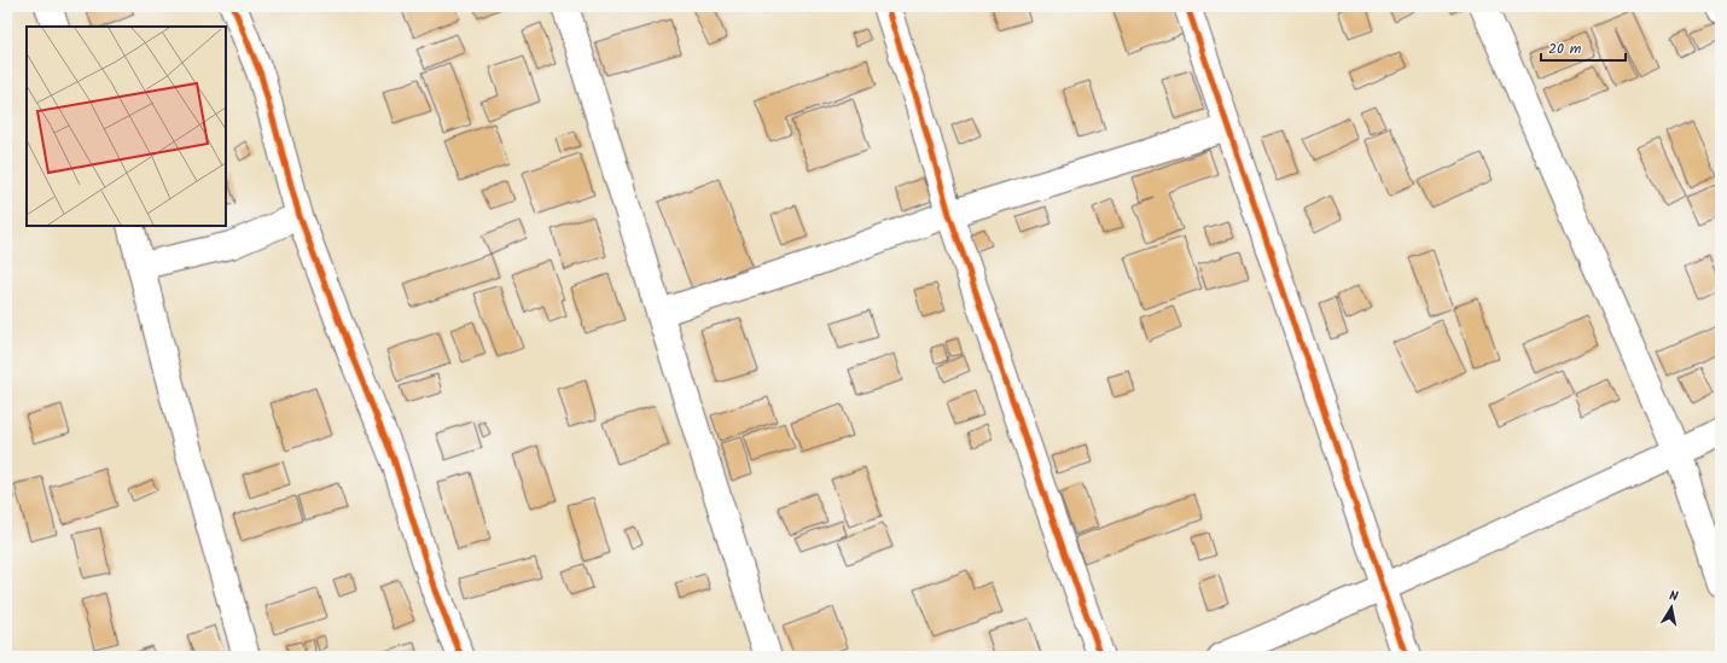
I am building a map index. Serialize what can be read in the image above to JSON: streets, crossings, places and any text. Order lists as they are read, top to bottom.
{
  "scale_bar": "20 m",
  "north": "top"
}
